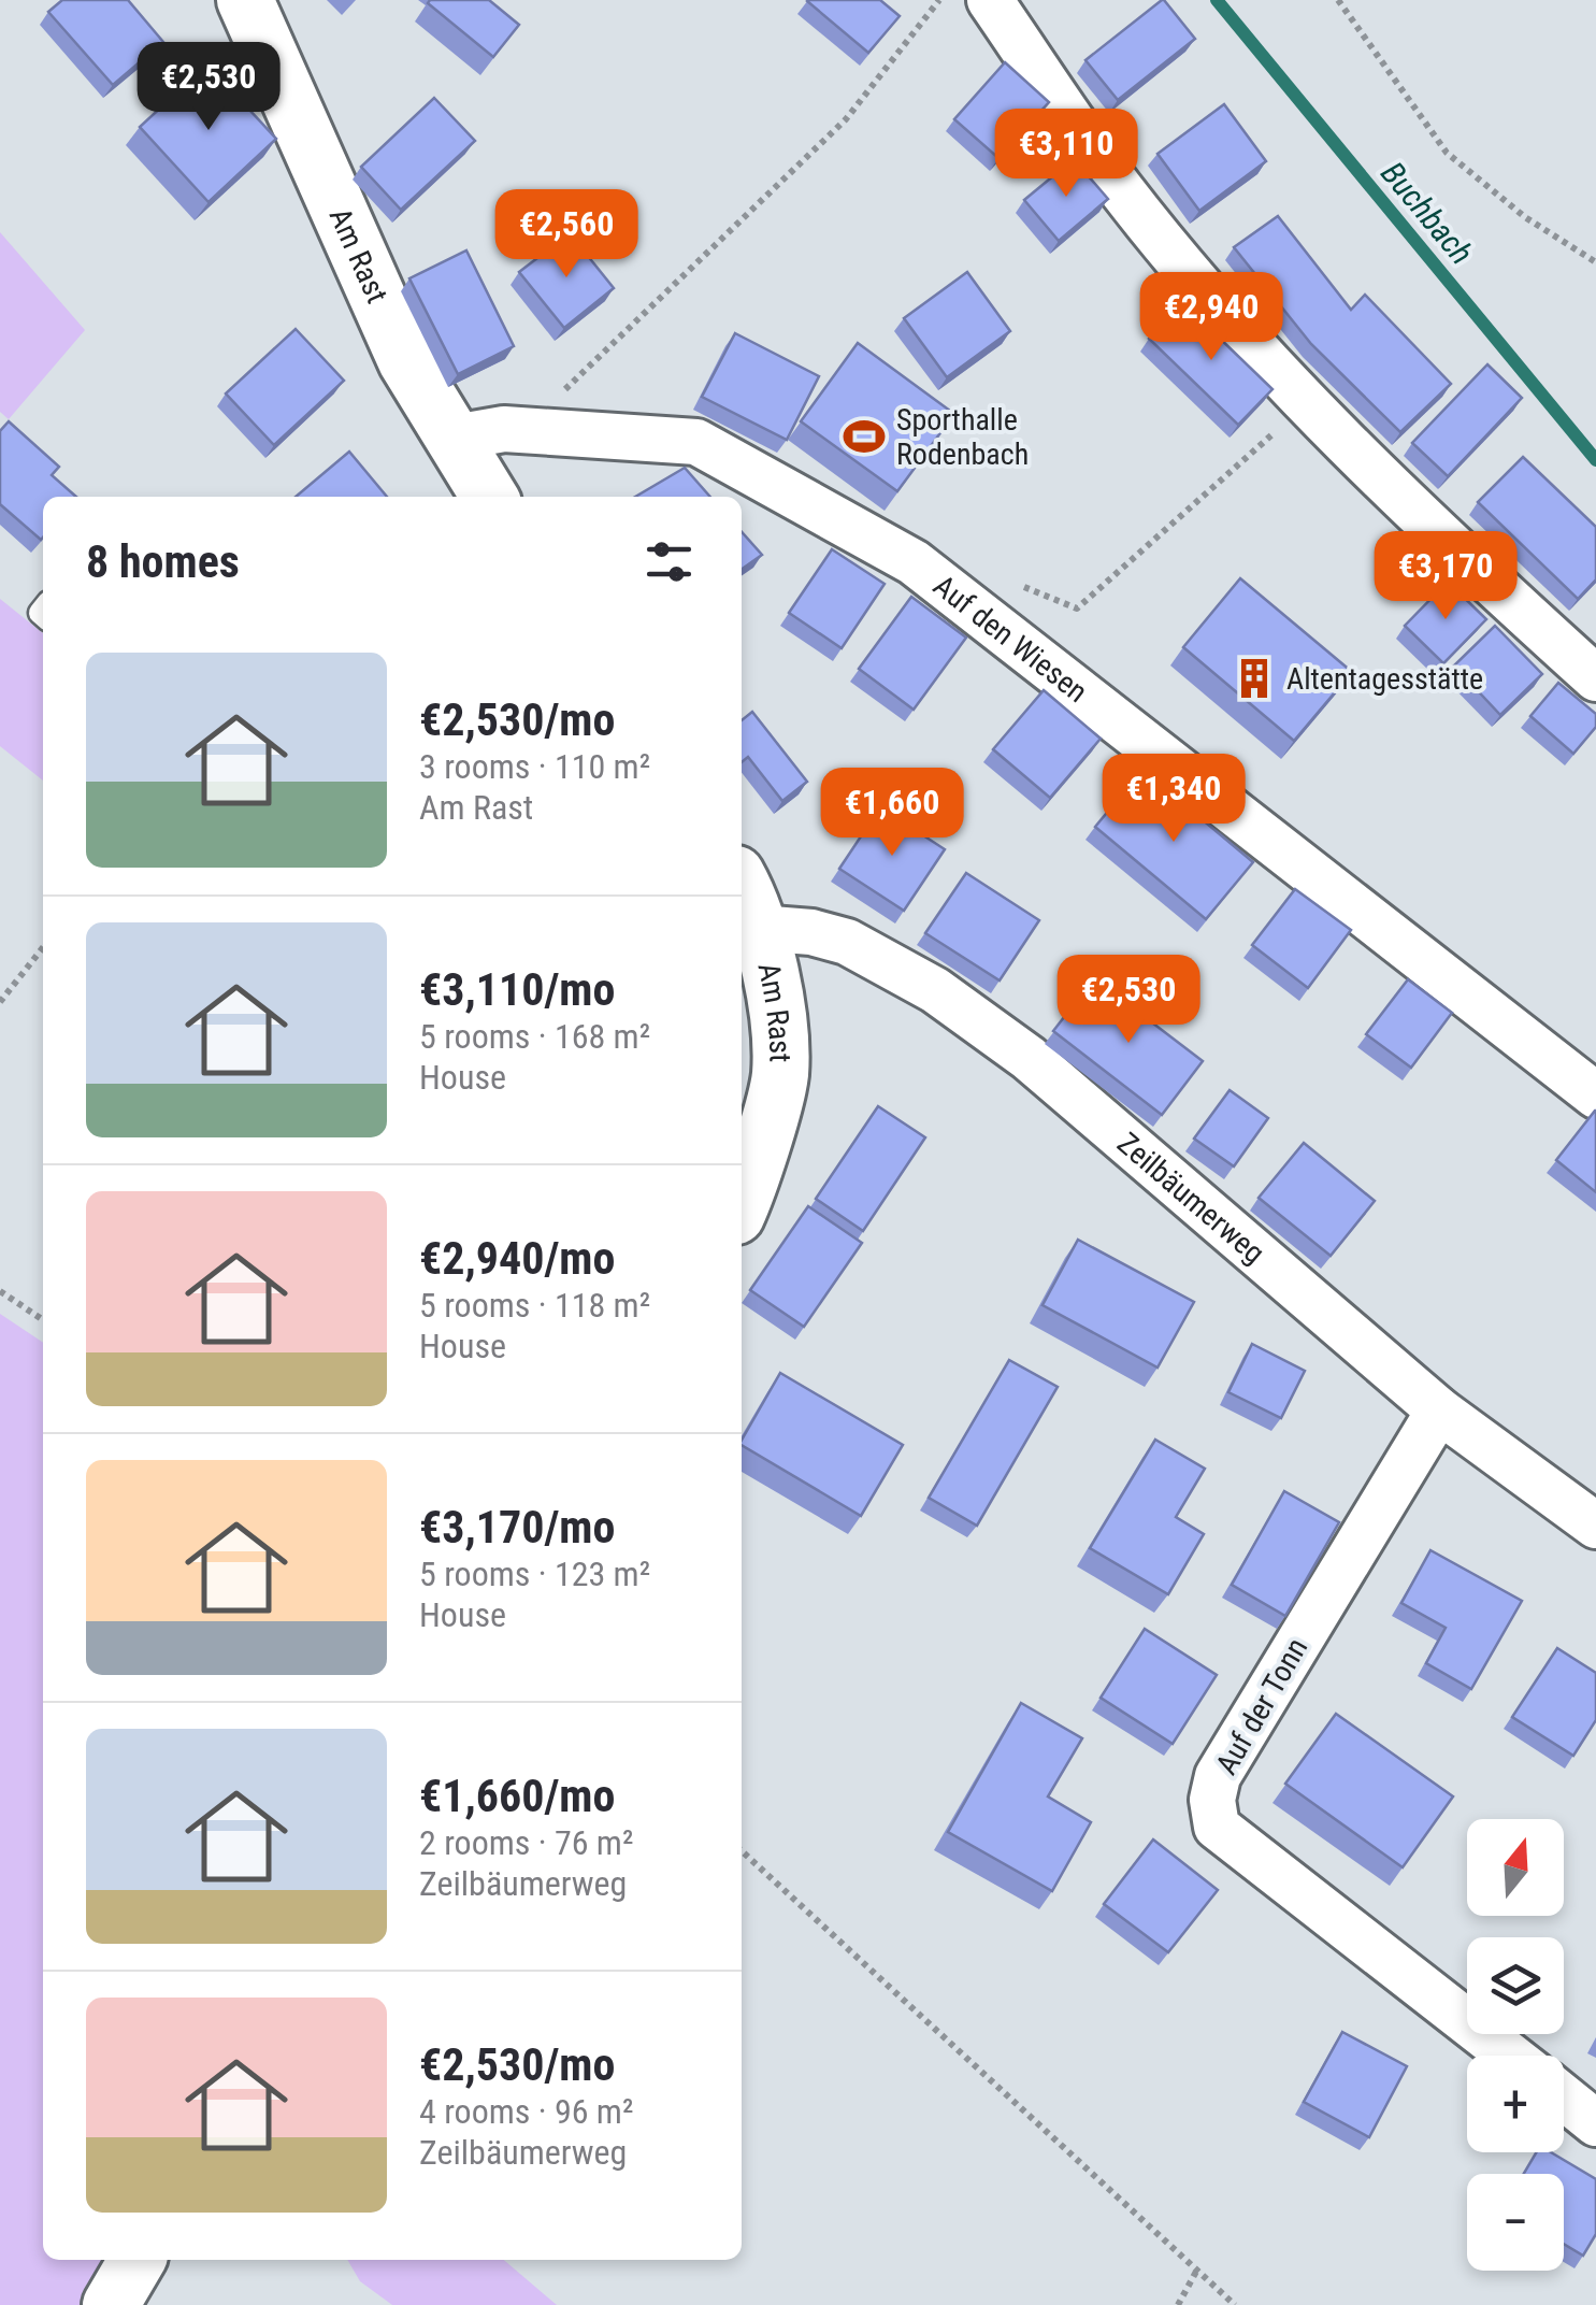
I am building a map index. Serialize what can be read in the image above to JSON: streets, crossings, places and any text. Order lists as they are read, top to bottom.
{
  "streets": {
    "street": [
      "Am Rast",
      "Auf den Wiesen",
      "Zeilbäumerweg",
      "Auf der Tonn"
    ]
  },
  "crossings": [
    ["Am Rast", "Auf den Wiesen"],
    ["Am Rast", "Zeilbäumerweg"],
    ["Zeilbäumerweg", "Auf der Tonn"]
  ],
  "water": ["Buchbach"],
  "places": {
    "sports": ["Sporthalle Rodenbach"],
    "building": ["Altentagesstätte"]
  },
  "north": "top",
  "page": {
    "price": [
      "€2,530",
      "€3,110",
      "€2,560",
      "€2,940",
      "€3,170",
      "€1,340",
      "€1,660",
      "€2,530"
    ],
    "heading": "8 homes",
    "list": [
      {
        "name": "€2,530/mo",
        "note": "3 rooms · 110 m² · Am Rast"
      },
      {
        "name": "€3,110/mo",
        "note": "5 rooms · 168 m² · House"
      },
      {
        "name": "€2,940/mo",
        "note": "5 rooms · 118 m² · House"
      },
      {
        "name": "€3,170/mo",
        "note": "5 rooms · 123 m² · House"
      },
      {
        "name": "€1,660/mo",
        "note": "2 rooms · 76 m² · Zeilbäumerweg"
      },
      {
        "name": "€2,530/mo",
        "note": "4 rooms · 96 m² · Zeilbäumerweg"
      }
    ],
    "map_buttons": ["+", "−"]
  }
}
